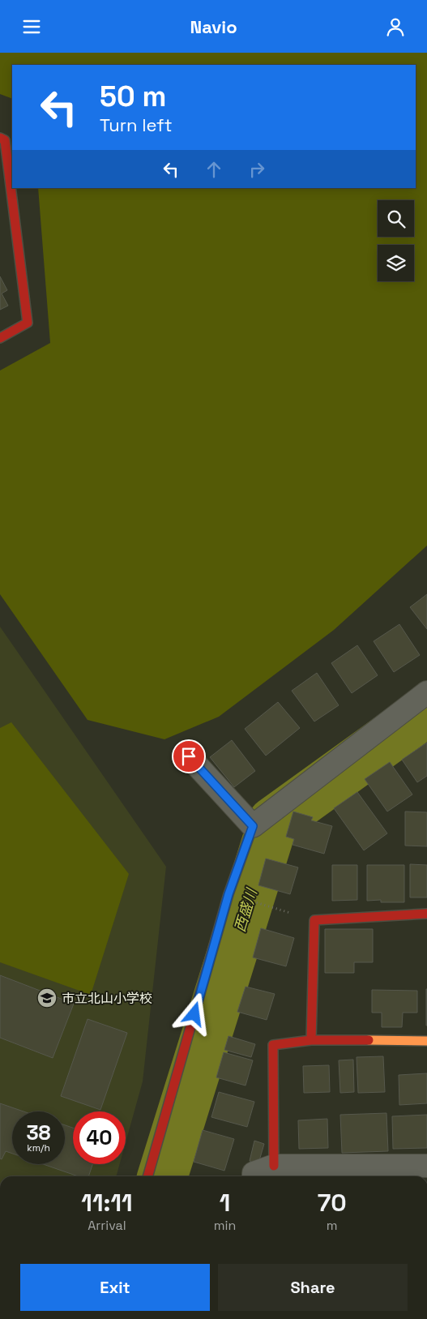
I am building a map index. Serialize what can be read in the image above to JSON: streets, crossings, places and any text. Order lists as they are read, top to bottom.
{
  "water": ["西盛川"],
  "places": {
    "school or university": ["市立北山小学校"]
  },
  "page": {
    "header": "Navio",
    "turn": ["50 m", "Turn left"],
    "speed": "38 km/h",
    "limit": "40",
    "eta": [
      "11:11",
      "Arrival",
      "1",
      "min",
      "70",
      "m"
    ],
    "buttons": ["Exit", "Share"]
  }
}
